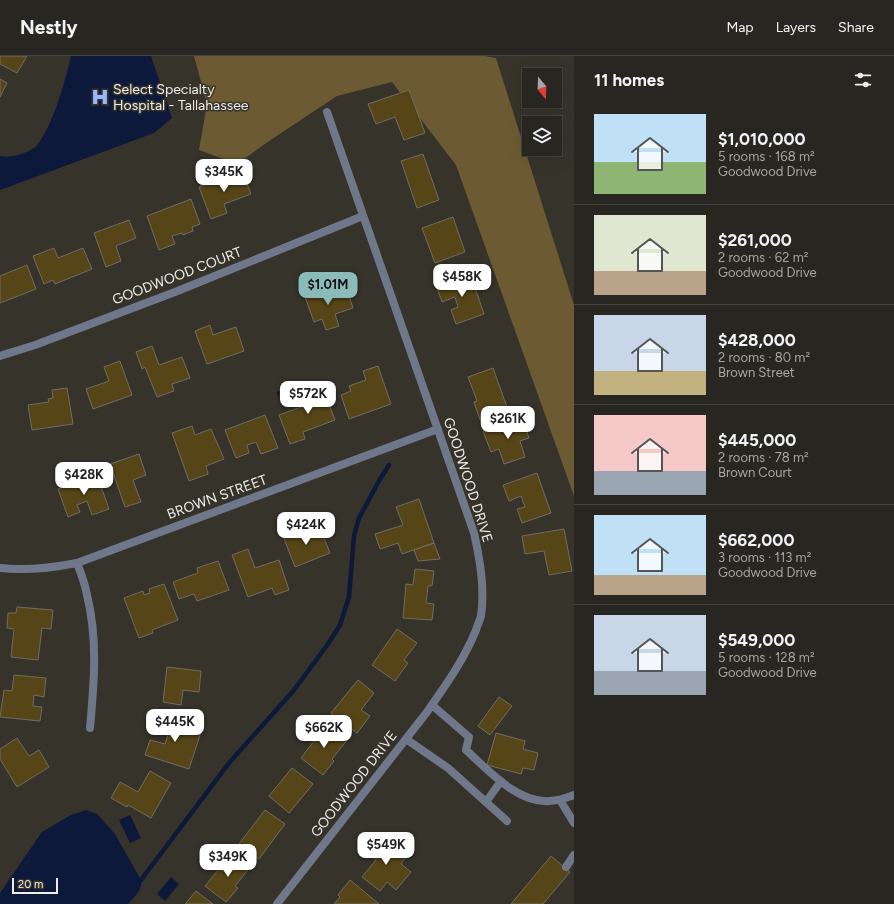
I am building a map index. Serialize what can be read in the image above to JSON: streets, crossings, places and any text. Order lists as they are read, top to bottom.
{
  "streets": {
    "street": ["GOODWOOD COURT", "GOODWOOD DRIVE", "BROWN STREET"]
  },
  "crossings": [
    ["GOODWOOD COURT", "GOODWOOD DRIVE"],
    ["GOODWOOD DRIVE", "BROWN STREET"]
  ],
  "places": {
    "hospital": ["Select Specialty Hospital - Tallahassee"]
  },
  "scale_bar": "20 m",
  "north": "bottom",
  "page": {
    "header": "Nestly",
    "nav": ["Map", "Layers", "Share"],
    "heading": "11 homes",
    "list": [
      {
        "name": "$1,010,000",
        "note": "5 rooms · 168 m² · Goodwood Drive"
      },
      {
        "name": "$261,000",
        "note": "2 rooms · 62 m² · Goodwood Drive"
      },
      {
        "name": "$428,000",
        "note": "2 rooms · 80 m² · Brown Street"
      },
      {
        "name": "$445,000",
        "note": "2 rooms · 78 m² · Brown Court"
      },
      {
        "name": "$662,000",
        "note": "3 rooms · 113 m² · Goodwood Drive"
      },
      {
        "name": "$549,000",
        "note": "5 rooms · 128 m² · Goodwood Drive"
      }
    ],
    "price": [
      "$345K",
      "$458K",
      "$1.01M",
      "$572K",
      "$261K",
      "$428K",
      "$424K",
      "$445K",
      "$662K",
      "$549K",
      "$349K"
    ],
    "scale": "20 m"
  }
}
